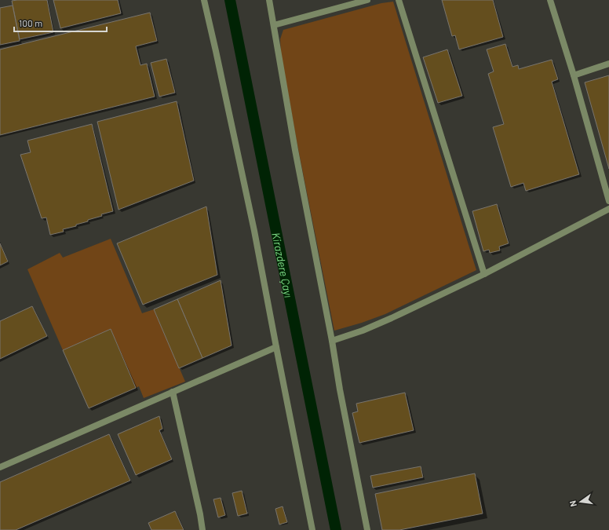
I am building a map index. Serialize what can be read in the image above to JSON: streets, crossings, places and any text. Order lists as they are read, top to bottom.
{
  "water": ["Kirazdere Çayı"],
  "scale_bar": "100 m",
  "north": "left"
}
